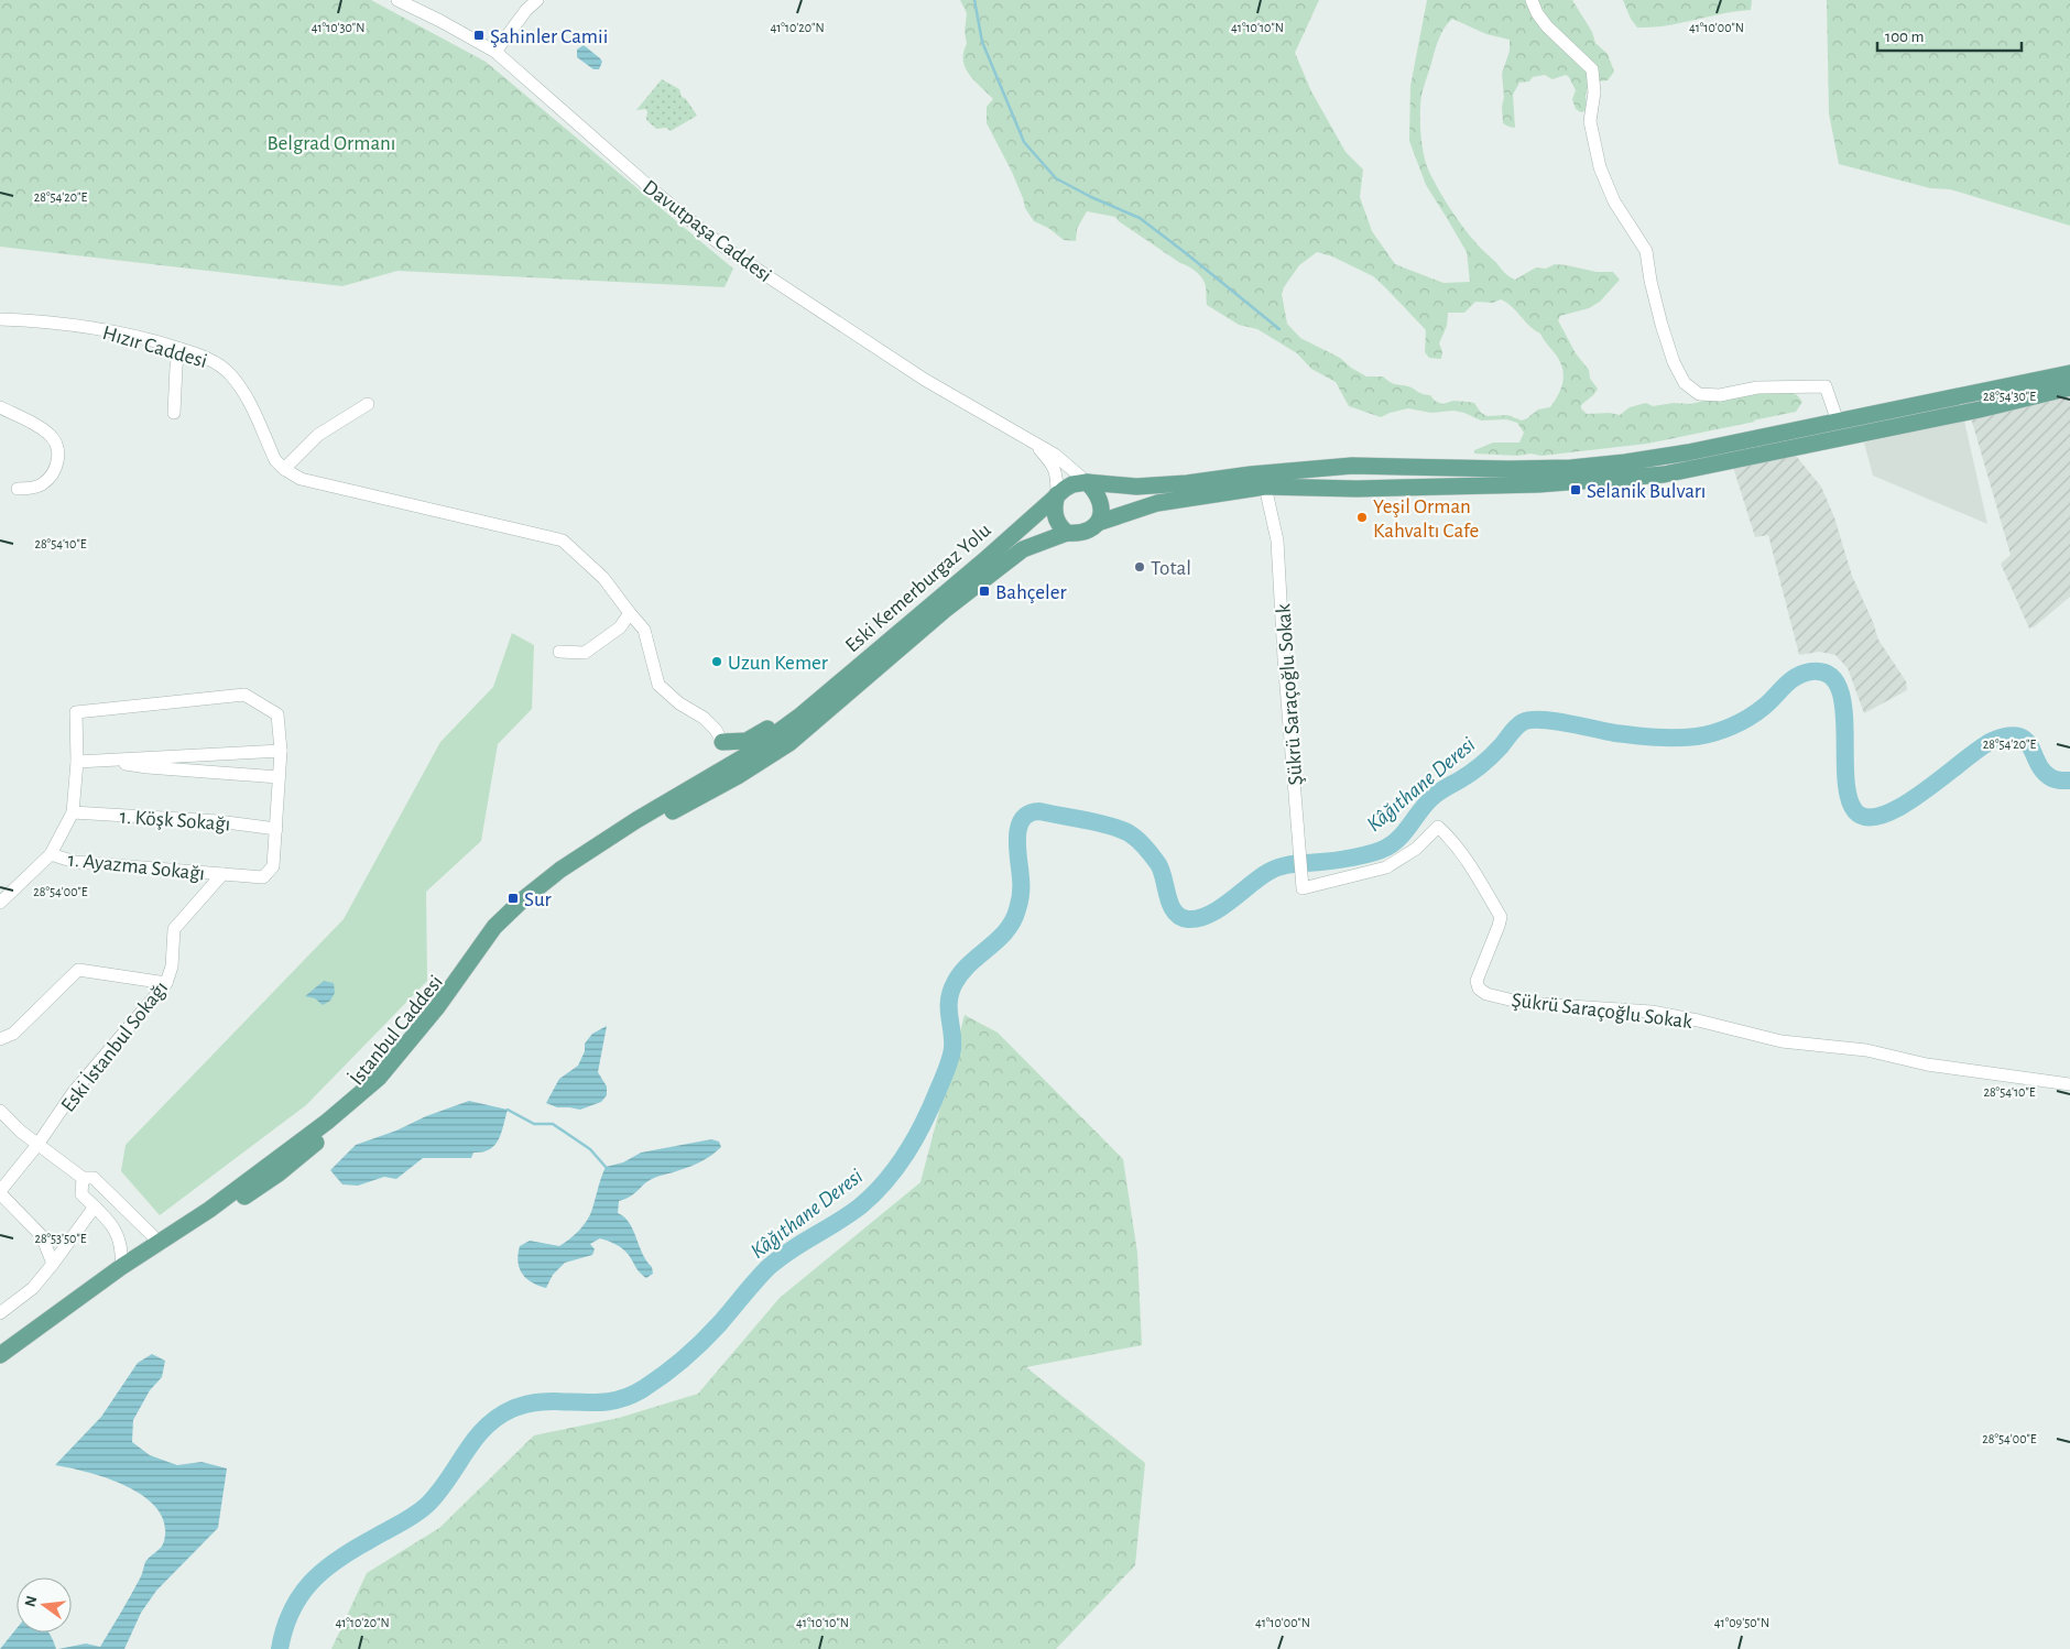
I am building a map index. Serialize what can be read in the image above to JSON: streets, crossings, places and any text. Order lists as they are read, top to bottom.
{
  "streets": {
    "main road": ["Eski Kemerburgaz Yolu", "İstanbul Caddesi"],
    "street": [
      "Davutpaşa Caddesi",
      "Hızır Caddesi",
      "Şükrü Saraçoğlu Sokak",
      "1. Köşk Sokağı",
      "1. Ayazma Sokağı",
      "Eski İstanbul Sokağı"
    ]
  },
  "crossings": [
    ["Davutpaşa Caddesi", "Eski Kemerburgaz Yolu"],
    ["Eski Kemerburgaz Yolu", "İstanbul Caddesi"],
    ["1. Ayazma Sokağı", "Eski İstanbul Sokağı"]
  ],
  "water": ["Kâğıthane Deresi"],
  "parks": ["Belgrad Ormanı"],
  "places": {
    "transit": [
      "Şahinler Camii",
      "Selanik Bulvarı",
      "Bahçeler",
      "Sur"
    ],
    "other": ["Yeşil Orman Kahvaltı Cafe", "Total", "Uzun Kemer"]
  },
  "scale_bar": "100 m",
  "north": "left",
  "coordinates": [
    "41°10'30\"N",
    "41°10'20\"N",
    "41°10'10\"N",
    "41°10'00\"N",
    "28°54'20\"E",
    "28°54'30\"E",
    "28°54'10\"E",
    "28°54'00\"E",
    "28°53'50\"E",
    "41°09'50\"N"
  ]
}
